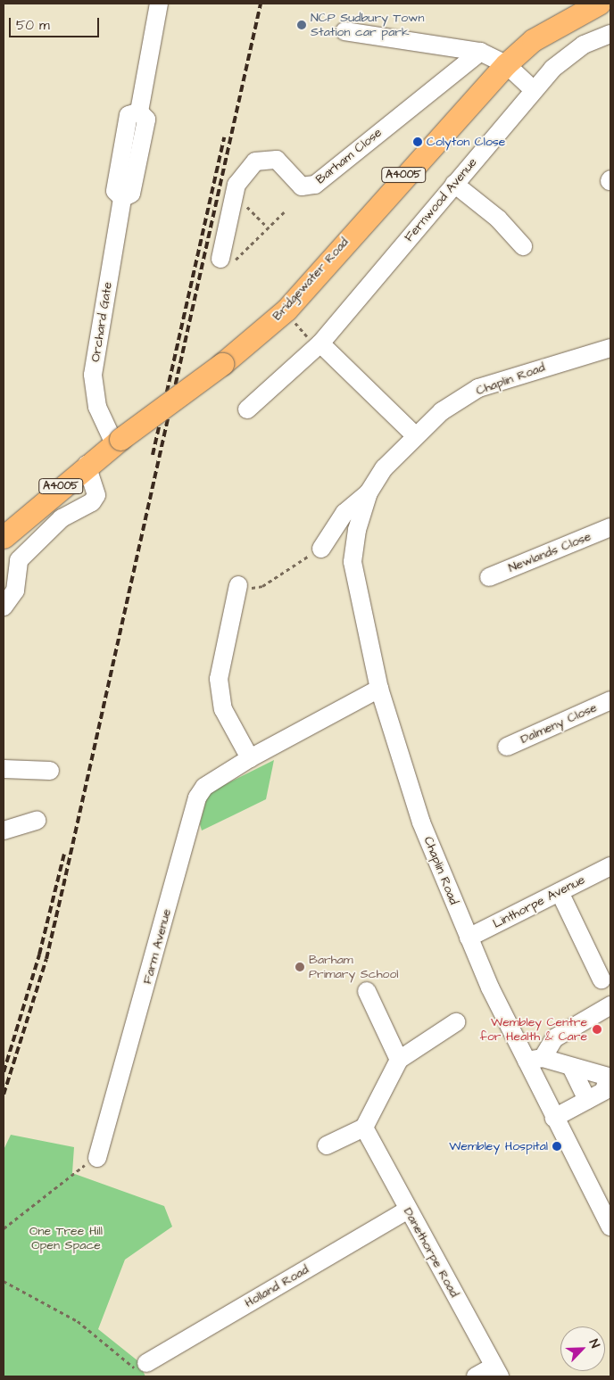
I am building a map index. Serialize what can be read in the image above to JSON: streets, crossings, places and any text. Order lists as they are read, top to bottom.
{
  "streets": {
    "main road": ["A4005", "Bridgewater Road"],
    "street": [
      "Barham Close",
      "Fernwood Avenue",
      "Orchard Gate",
      "Chaplin Road",
      "Newlands Close",
      "Dalmeny Close",
      "Linthorpe Avenue",
      "Farm Avenue",
      "Danethorpe Road",
      "Holland Road"
    ]
  },
  "crossings": [
    ["Bridgewater Road", "Orchard Gate"],
    ["Chaplin Road", "Linthorpe Avenue"],
    ["Chaplin Road", "Farm Avenue"],
    ["Danethorpe Road", "Holland Road"]
  ],
  "parks": ["One Tree Hill Open Space"],
  "places": [
    "NCP Sudbury Town Station car park",
    "Colyton Close",
    "Barham Primary School",
    "Wembley Centre for Health & Care",
    "Wembley Hospital"
  ],
  "scale_bar": "50 m",
  "north": "top right"
}
